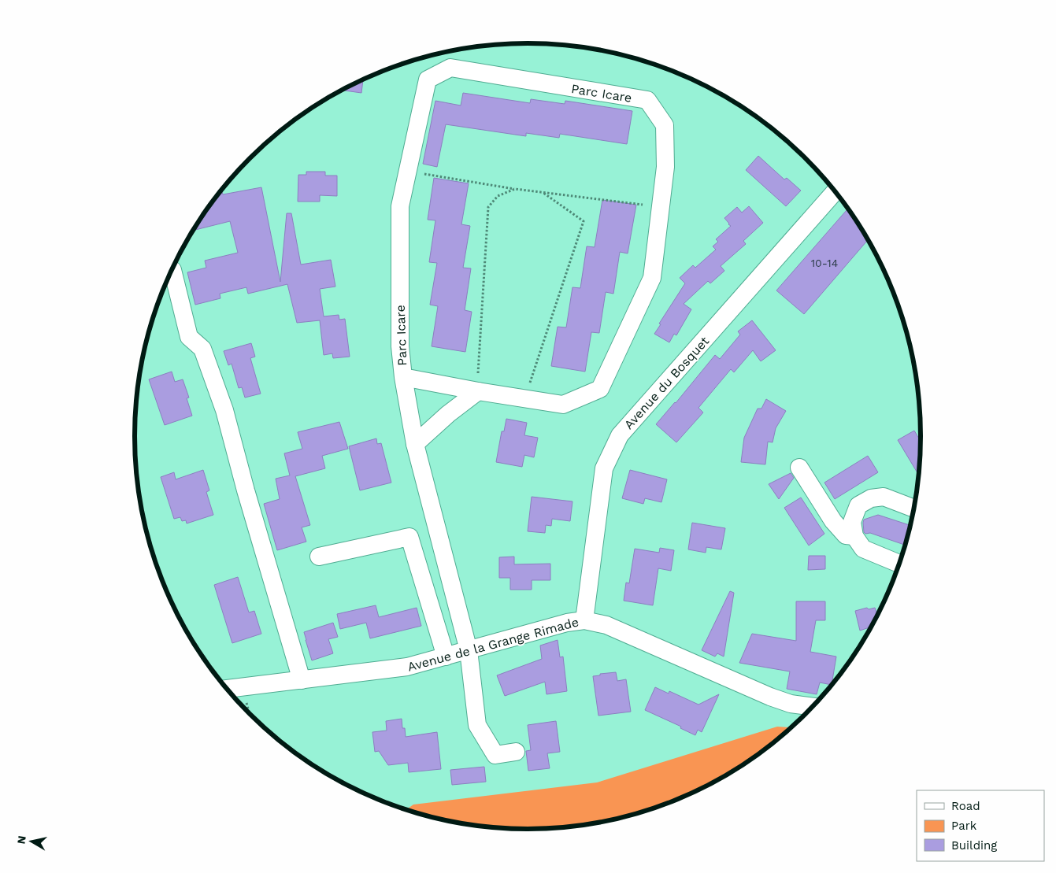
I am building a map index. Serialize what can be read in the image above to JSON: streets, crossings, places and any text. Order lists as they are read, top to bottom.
{
  "streets": {
    "street": ["Parc Icare", "Avenue du Bosquet", "Avenue de la Grange Rimade"]
  },
  "crossings": [
    ["Parc Icare", "Avenue de la Grange Rimade"],
    ["Avenue du Bosquet", "Avenue de la Grange Rimade"]
  ],
  "house_numbers": ["10-14"],
  "legend": ["Road", "Park", "Building"],
  "north": "left"
}
